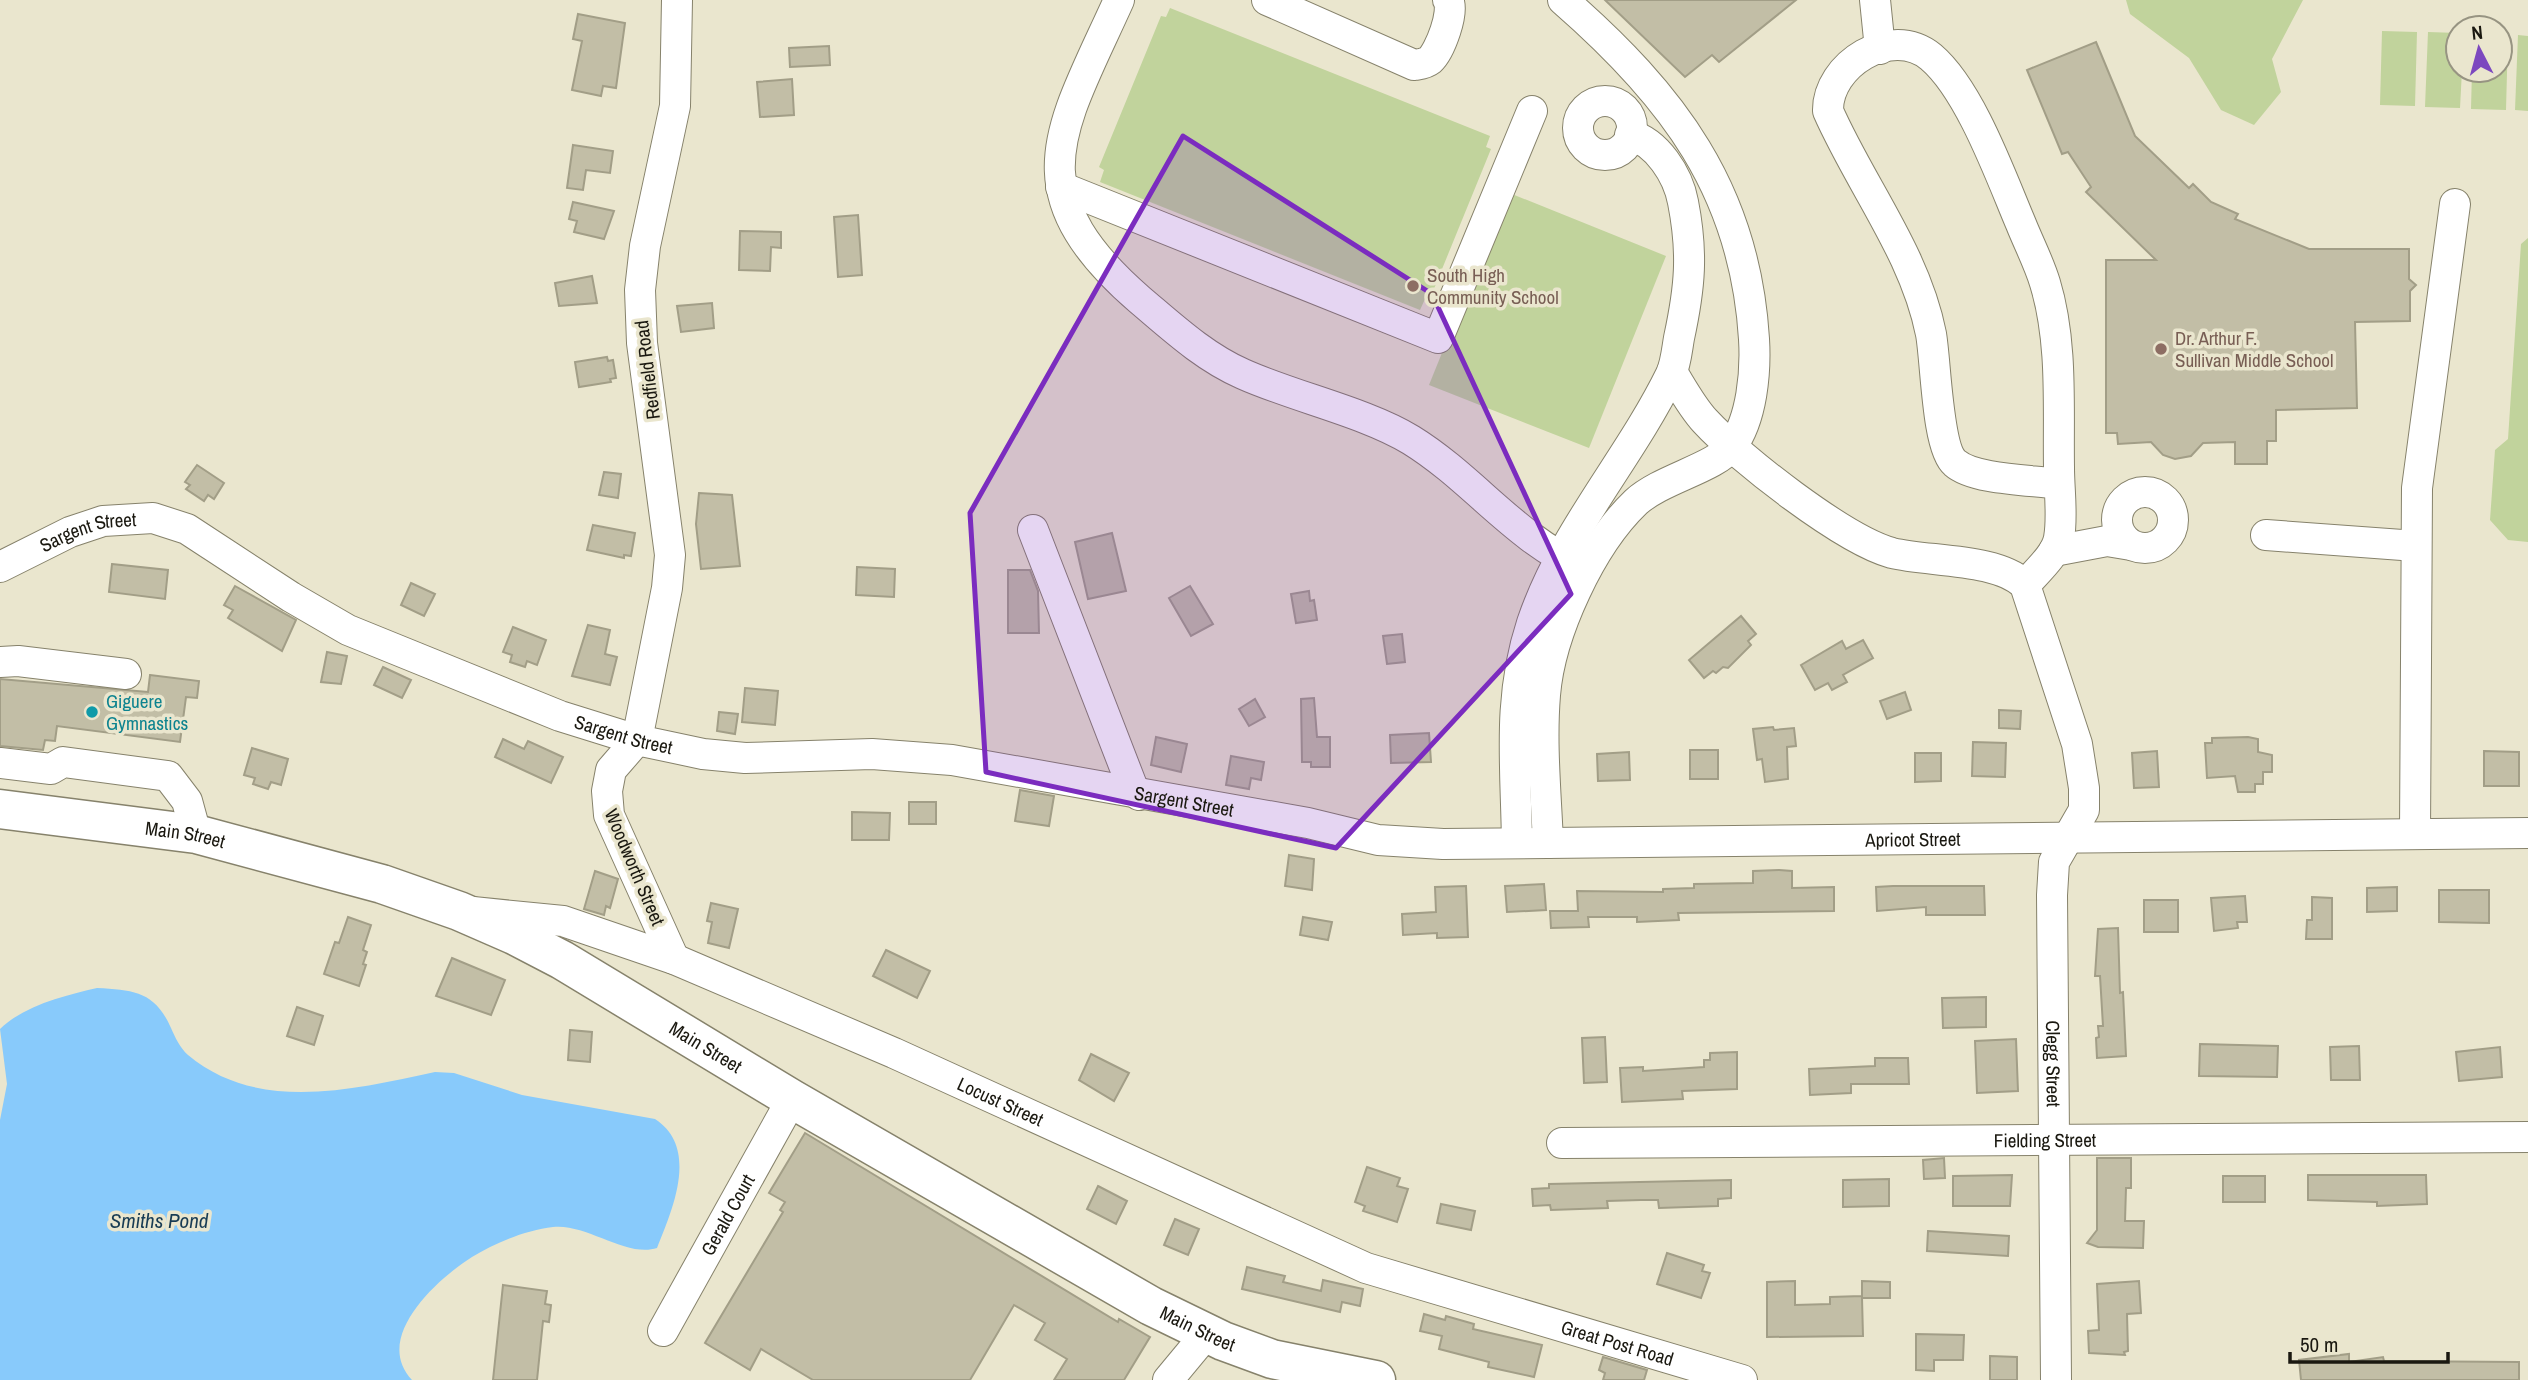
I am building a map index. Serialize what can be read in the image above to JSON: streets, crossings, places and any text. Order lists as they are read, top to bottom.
{
  "streets": {
    "highway": ["Main Street"],
    "street": [
      "Redfield Road",
      "Sargent Street",
      "Apricot Street",
      "Woodworth Street",
      "Clegg Street",
      "Locust Street",
      "Fielding Street",
      "Gerald Court",
      "Great Post Road"
    ]
  },
  "crossings": [
    ["Redfield Road", "Sargent Street"],
    ["Redfield Road", "Woodworth Street"],
    ["Sargent Street", "Apricot Street"],
    ["Sargent Street", "Woodworth Street"],
    ["Main Street", "Locust Street"],
    ["Main Street", "Gerald Court"],
    ["Apricot Street", "Clegg Street"],
    ["Woodworth Street", "Locust Street"],
    ["Clegg Street", "Fielding Street"],
    ["Locust Street", "Great Post Road"]
  ],
  "water": ["Smiths Pond"],
  "places": ["South High Community School", "Dr. Arthur F. Sullivan Middle School", "Giguere Gymnastics"],
  "scale_bar": "50 m",
  "north": "top"
}
